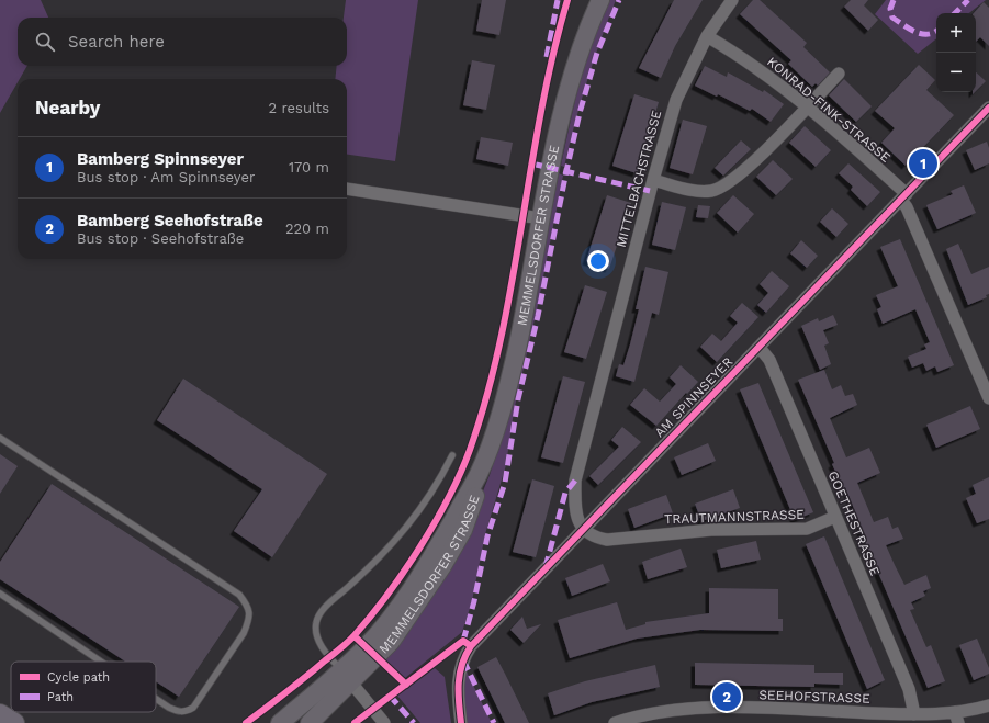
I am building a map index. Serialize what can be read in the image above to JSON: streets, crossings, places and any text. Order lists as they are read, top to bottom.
{
  "streets": {
    "main road": ["MEMMELSDORFER STRASSE"],
    "street": [
      "KONRAD-FINK-STRASSE",
      "MITTELBACHSTRASSE",
      "AM SPINNSEYER",
      "TRAUTMANNSTRASSE",
      "GOETHESTRASSE",
      "SEEHOFSTRASSE"
    ]
  },
  "crossings": [
    ["KONRAD-FINK-STRASSE", "MITTELBACHSTRASSE"],
    ["KONRAD-FINK-STRASSE", "AM SPINNSEYER"],
    ["MITTELBACHSTRASSE", "AM SPINNSEYER"],
    ["MITTELBACHSTRASSE", "TRAUTMANNSTRASSE"],
    ["AM SPINNSEYER", "TRAUTMANNSTRASSE"],
    ["AM SPINNSEYER", "GOETHESTRASSE"],
    ["TRAUTMANNSTRASSE", "GOETHESTRASSE"],
    ["GOETHESTRASSE", "SEEHOFSTRASSE"]
  ],
  "legend": ["Cycle path", "Path"],
  "page": {
    "map_buttons": ["+", "−"],
    "search": "Search here",
    "heading": ["Nearby", "2 results"],
    "list": [
      {
        "mark": "1",
        "name": "Bamberg Spinnseyer",
        "note": "Bus stop · Am Spinnseyer",
        "value": "170 m"
      },
      {
        "mark": "2",
        "name": "Bamberg Seehofstraße",
        "note": "Bus stop · Seehofstraße",
        "value": "220 m"
      }
    ],
    "pins": ["1", "2"]
  }
}
